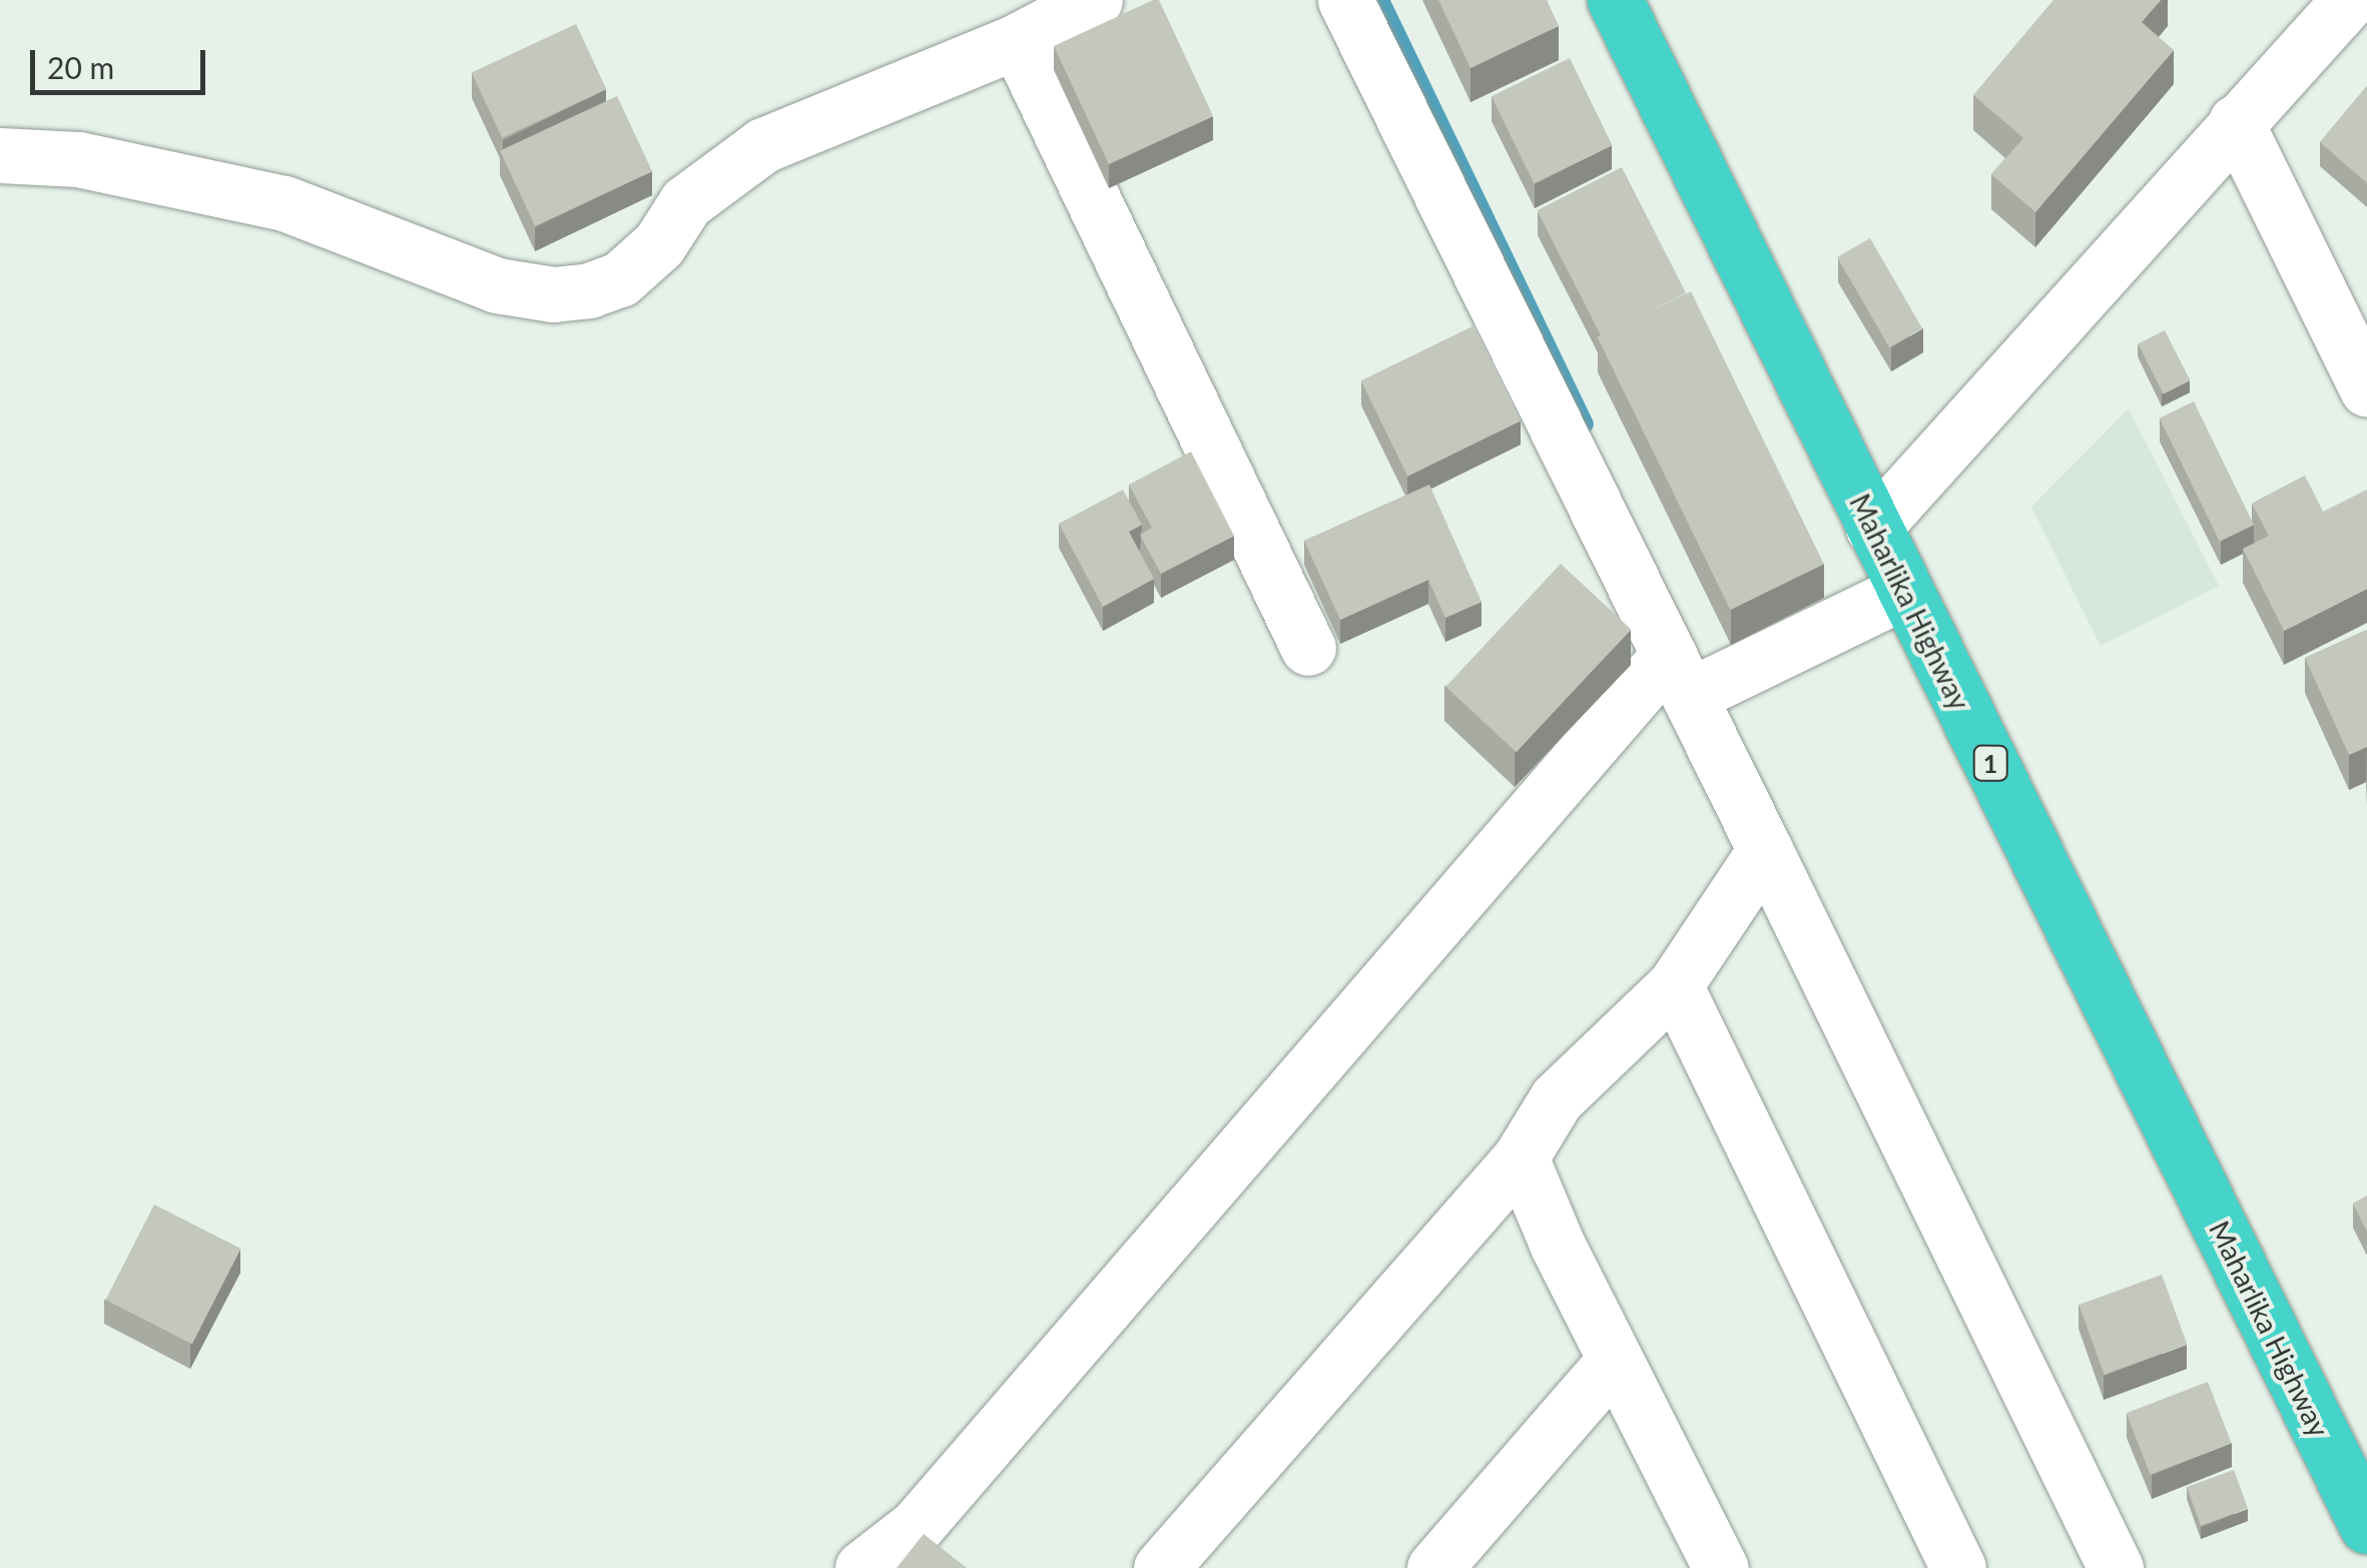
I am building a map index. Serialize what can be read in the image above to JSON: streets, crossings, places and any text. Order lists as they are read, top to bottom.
{
  "streets": {
    "highway": ["Maharlika Highway", "1"]
  },
  "scale_bar": "20 m"
}
